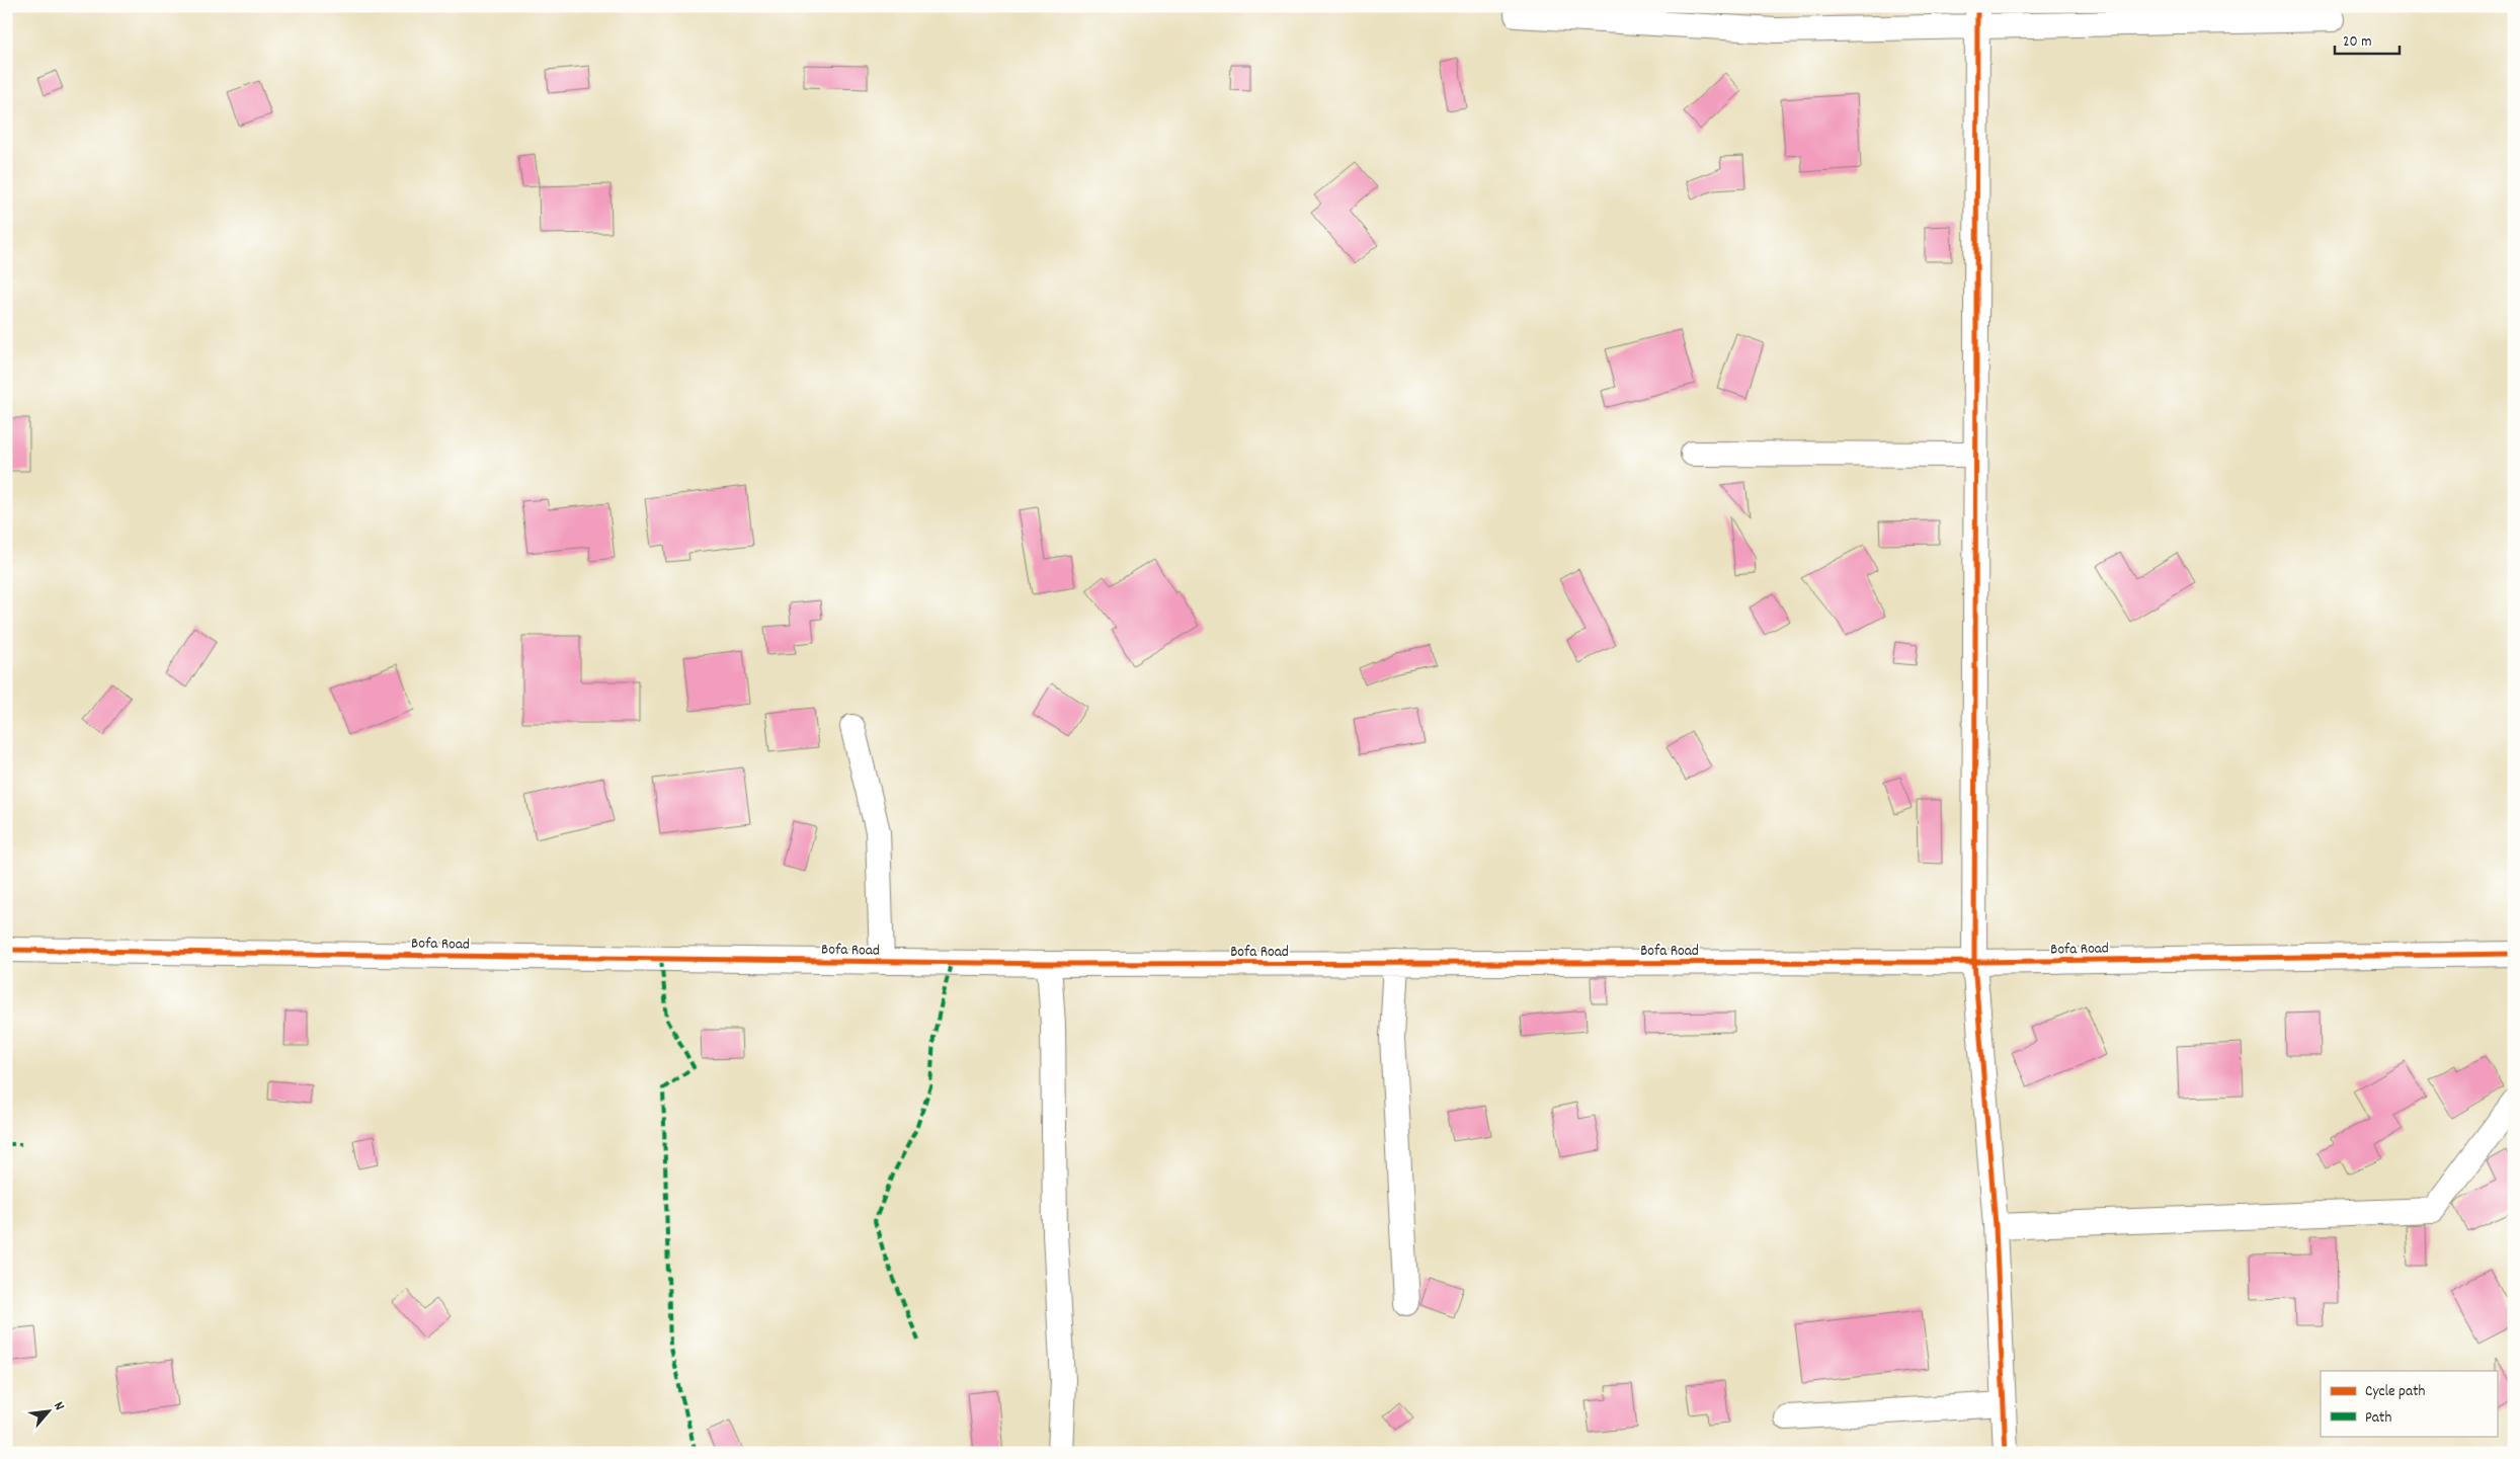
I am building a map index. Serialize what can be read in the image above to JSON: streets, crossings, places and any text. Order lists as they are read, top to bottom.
{
  "streets": {
    "street": ["Bofa Road"]
  },
  "legend": ["Cycle path", "Path"],
  "scale_bar": "20 m",
  "north": "top right"
}
